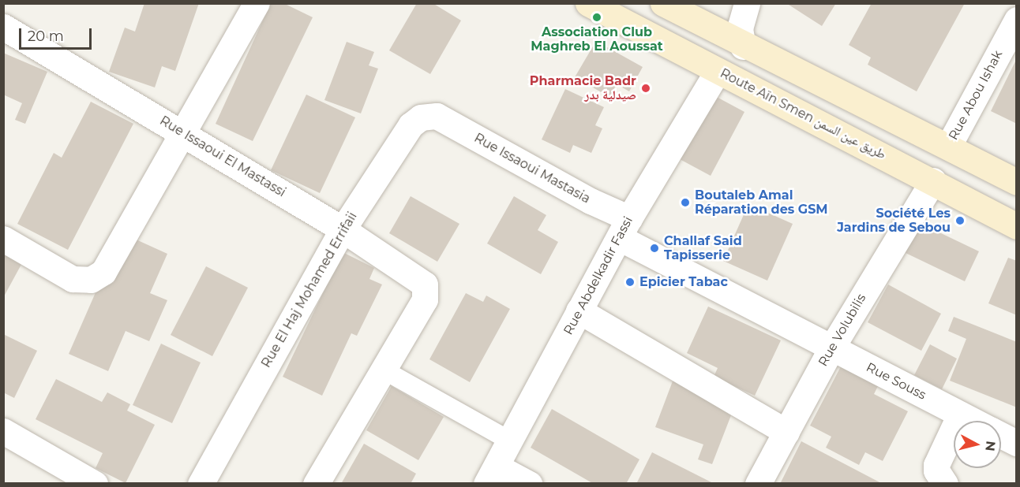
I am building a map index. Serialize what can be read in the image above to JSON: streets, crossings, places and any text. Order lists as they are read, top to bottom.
{
  "streets": {
    "main road": ["Route Aïn Smen طريق عين السمن"],
    "street": [
      "Rue Abou Ishak",
      "Rue Issaoui El Mastassi",
      "Rue Issaoui Mastasia",
      "Rue Abdelkadir Fassi",
      "Rue El Haj Mohamed Errifaii",
      "Rue Volubilis",
      "Rue Souss"
    ]
  },
  "crossings": [
    ["Route Aïn Smen طريق عين السمن", "Rue Abdelkadir Fassi"],
    ["Route Aïn Smen طريق عين السمن", "Rue Volubilis"],
    ["Rue Issaoui El Mastassi", "Rue El Haj Mohamed Errifaii"],
    ["Rue Issaoui Mastasia", "Rue Abdelkadir Fassi"],
    ["Rue Issaoui Mastasia", "Rue El Haj Mohamed Errifaii"],
    ["Rue Issaoui Mastasia", "Rue Volubilis"],
    ["Rue Issaoui Mastasia", "Rue Souss"],
    ["Rue Volubilis", "Rue Souss"]
  ],
  "places": [
    "Association Club Maghreb El Aoussat",
    "Pharmacie Badr صيدلية بدر",
    "Boutaleb Amal Réparation des GSM",
    "Société Les Jardins de Sebou",
    "Challaf Said Tapisserie",
    "Epicier Tabac"
  ],
  "scale_bar": "20 m",
  "north": "right"
}
